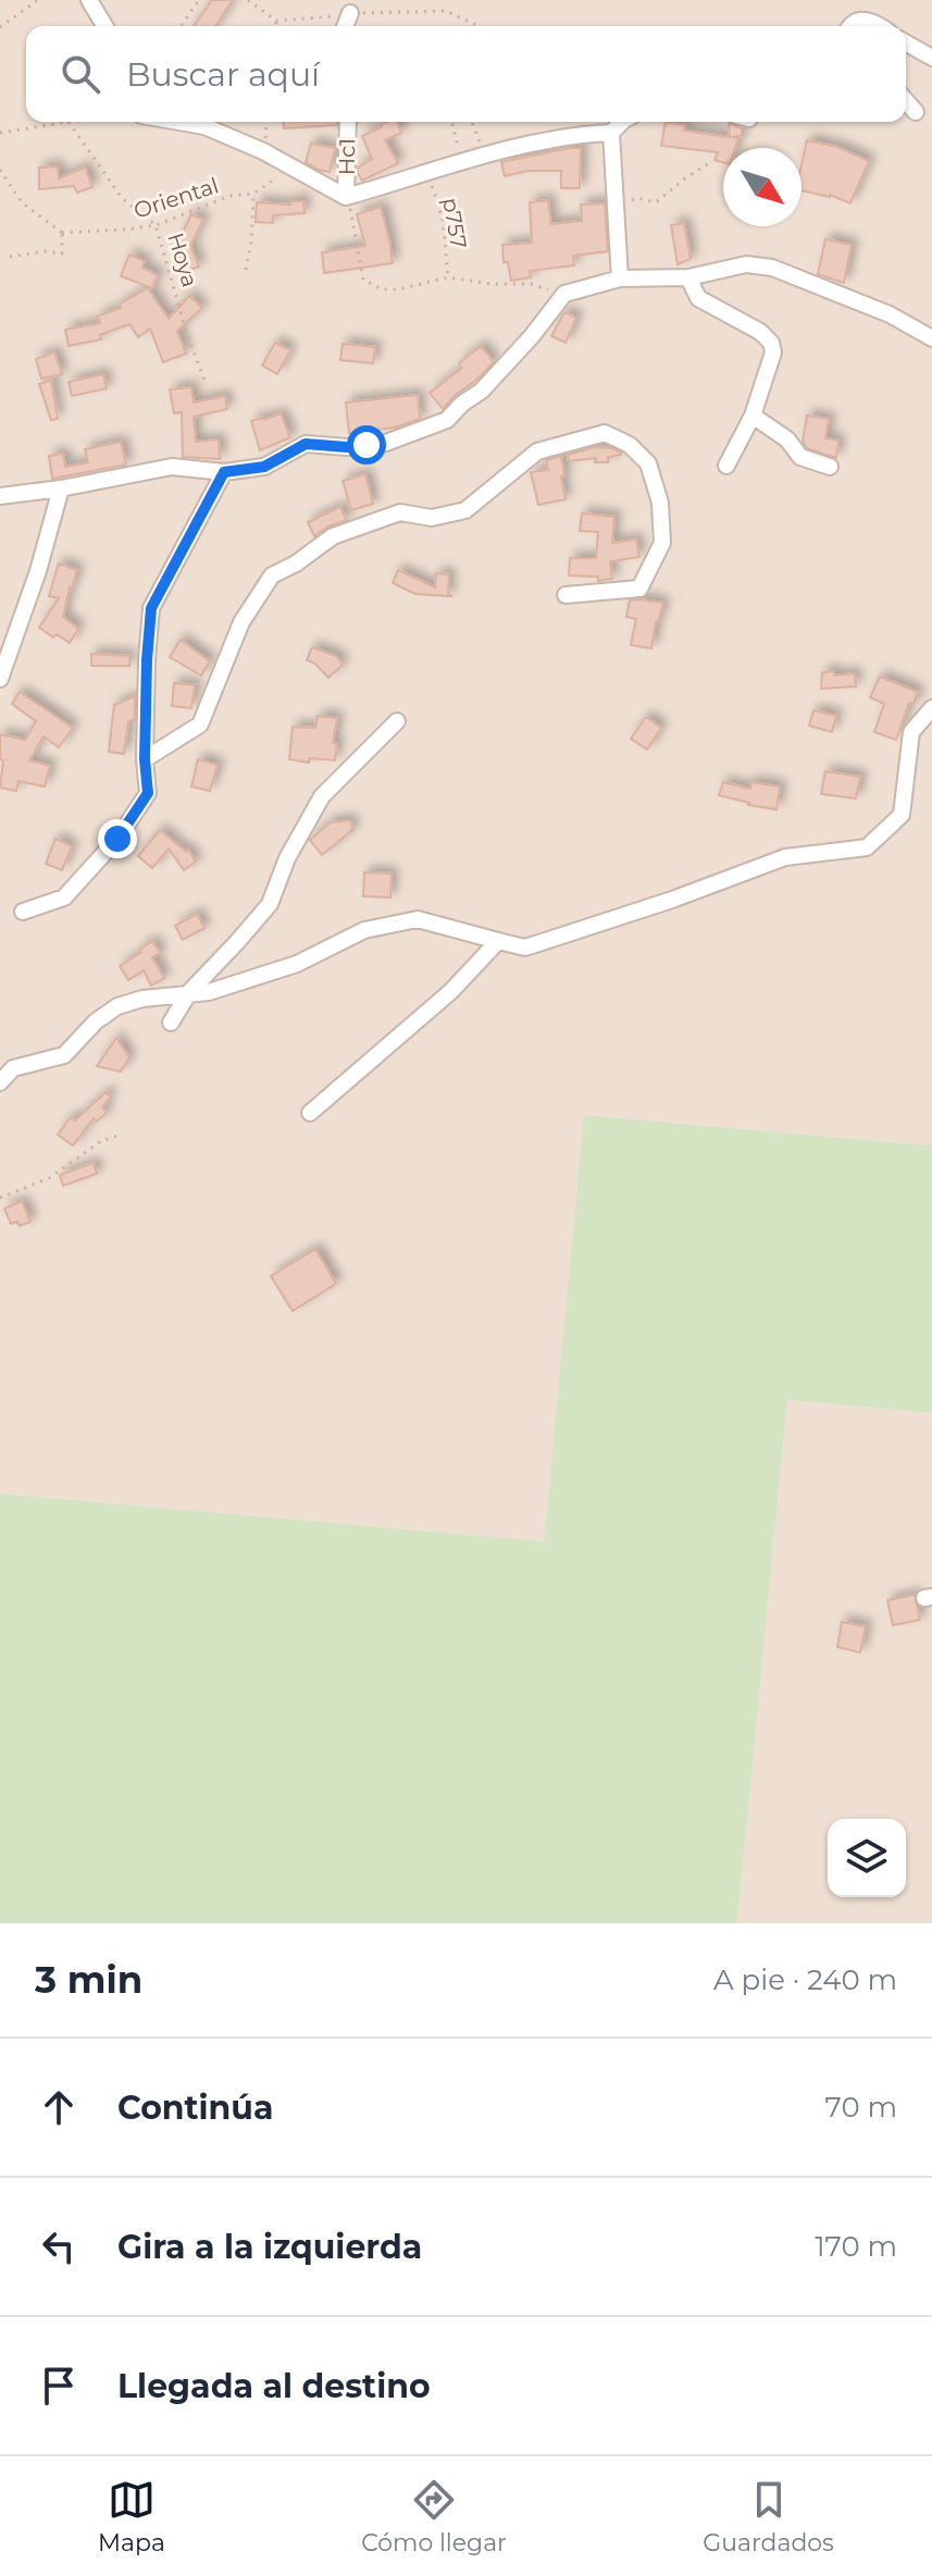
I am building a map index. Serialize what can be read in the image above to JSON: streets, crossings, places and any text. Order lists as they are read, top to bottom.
{
  "streets": {
    "street": ["Hc1"],
    "path": ["Oriental", "p757", "Hoya"]
  },
  "crossings": [
    ["Oriental", "Hoya"]
  ],
  "north": "bottom right",
  "page": {
    "search": "Buscar aquí",
    "heading": ["3 min", "A pie · 240 m"],
    "list": [
      ["Continúa", "70 m"],
      ["Gira a la izquierda", "170 m"],
      "Llegada al destino"
    ],
    "nav": ["Mapa", "Cómo llegar", "Guardados"]
  }
}
